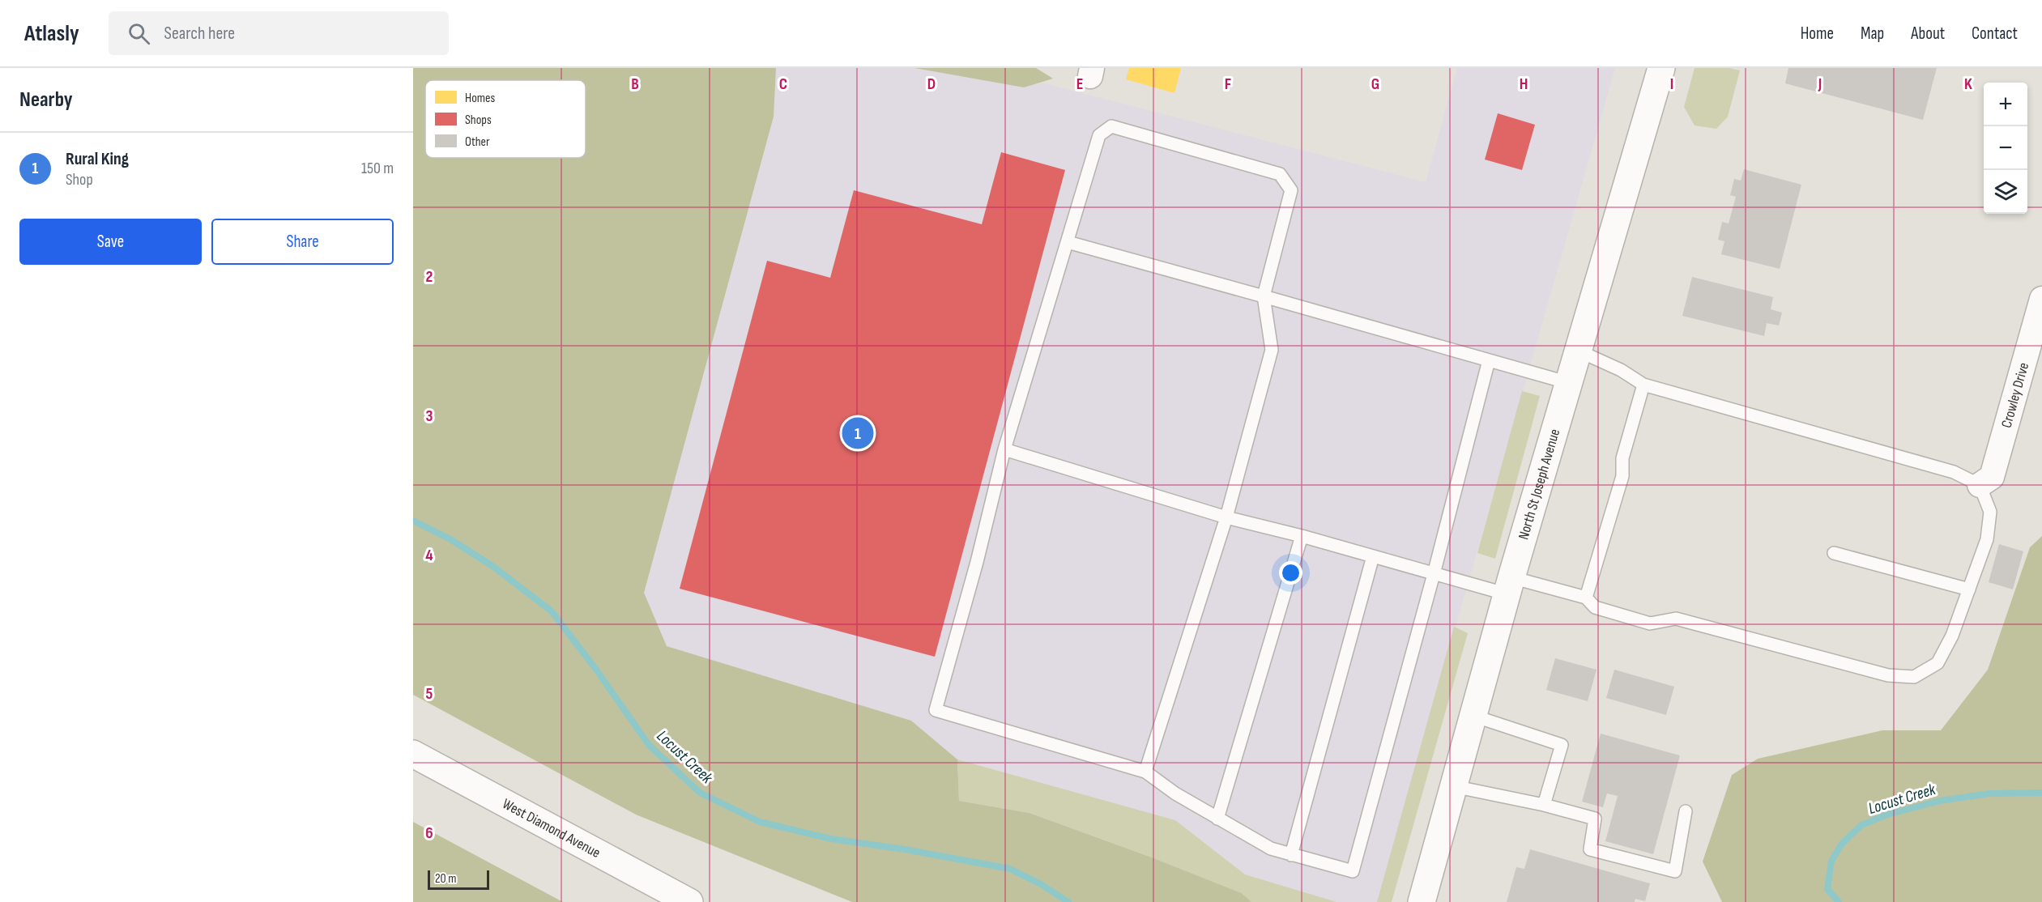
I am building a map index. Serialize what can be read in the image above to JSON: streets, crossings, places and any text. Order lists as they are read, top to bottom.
{
  "streets": {
    "main road": ["North St Joseph Avenue", "West Diamond Avenue"],
    "street": ["Crowley Drive"]
  },
  "water": ["Locust Creek"],
  "legend": ["Homes", "Shops", "Other"],
  "scale_bar": "20 m",
  "page": {
    "header": "Atlasly",
    "search": "Search here",
    "nav": [
      "Home",
      "Map",
      "About",
      "Contact"
    ],
    "heading": "Nearby",
    "map_buttons": ["+", "−"],
    "list": [
      {
        "mark": "1",
        "name": "Rural King",
        "note": "Shop",
        "value": "150 m"
      }
    ],
    "buttons": ["Save", "Share"],
    "pins": "1",
    "scale": "20 m"
  },
  "grid": {
    "columns": [
      "B",
      "C",
      "D",
      "E",
      "F",
      "G",
      "H",
      "I",
      "J",
      "K"
    ],
    "rows": [
      "2",
      "3",
      "4",
      "5",
      "6"
    ]
  }
}
